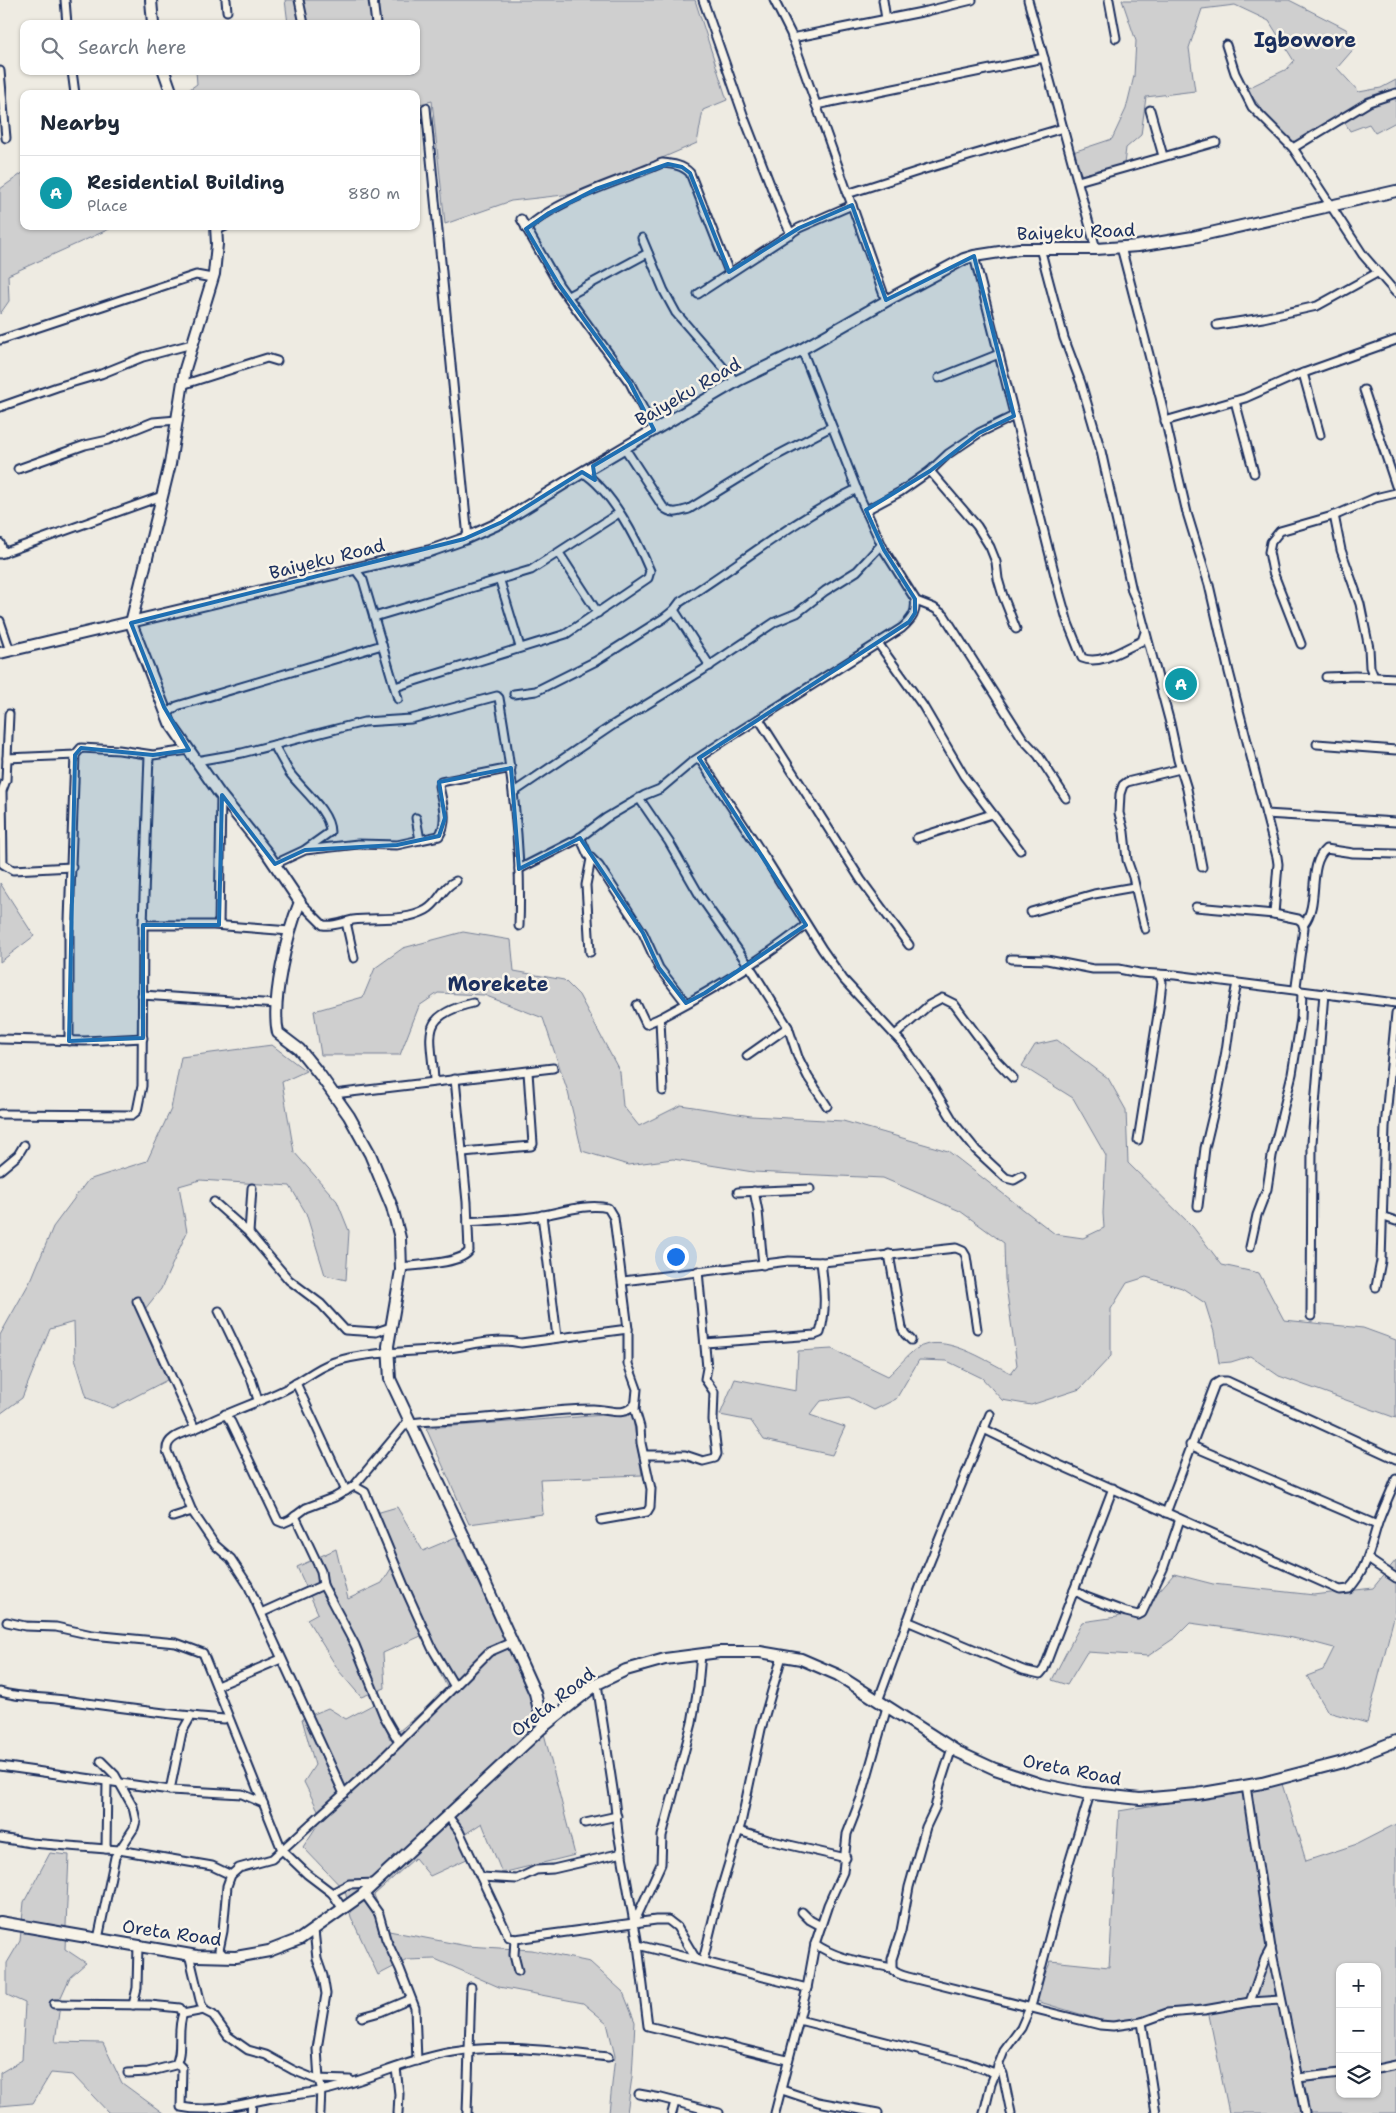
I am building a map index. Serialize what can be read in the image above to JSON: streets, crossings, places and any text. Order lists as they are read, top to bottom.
{
  "streets": {
    "street": ["Baiyeku Road", "Oreta Road"]
  },
  "districts": ["Igbowore", "Morekete"],
  "page": {
    "search": "Search here",
    "heading": "Nearby",
    "list": [
      {
        "mark": "A",
        "name": "Residential Building",
        "note": "Place",
        "value": "880 m"
      }
    ],
    "pins": "A",
    "map_buttons": ["+", "−"]
  }
}
